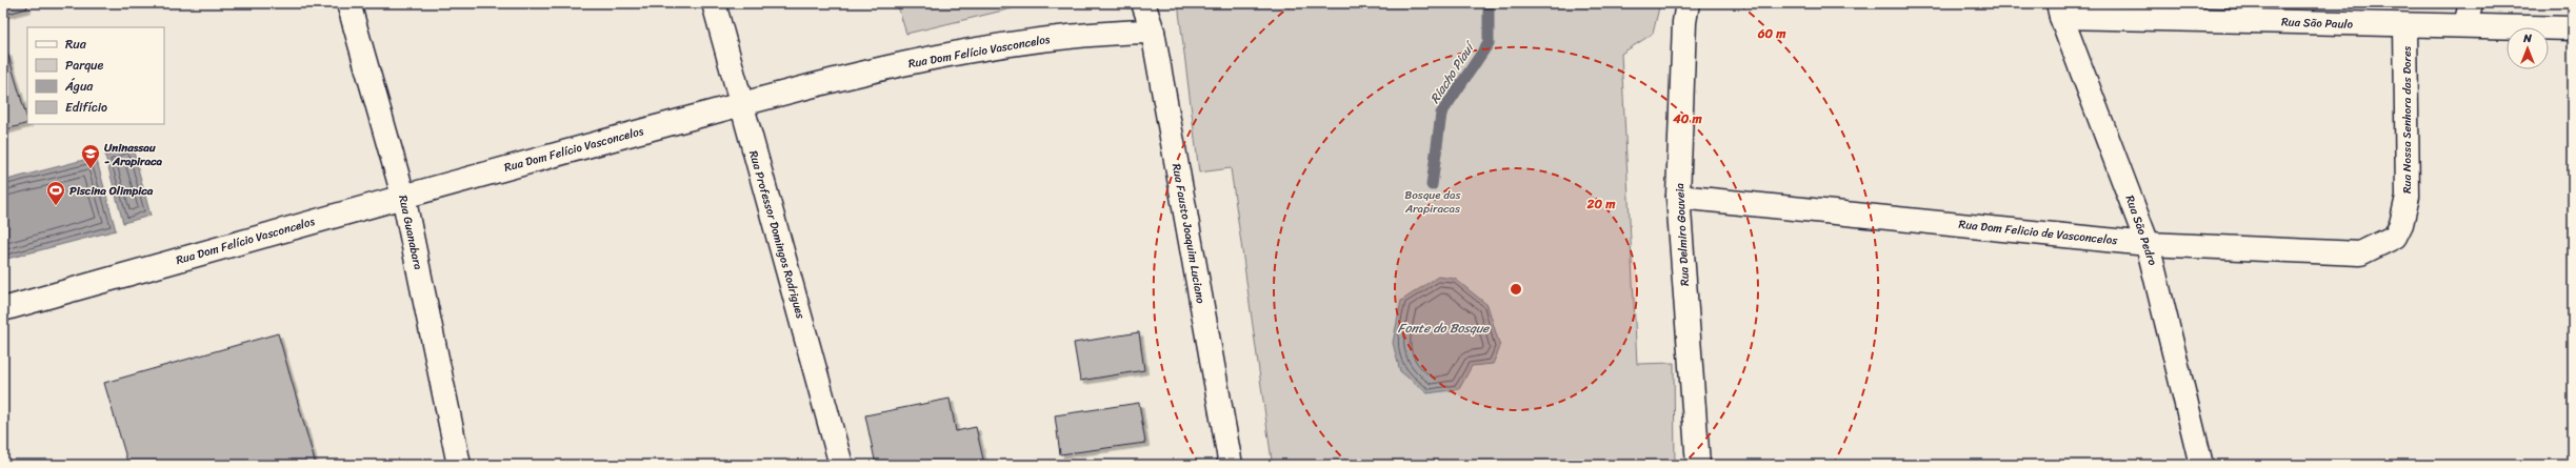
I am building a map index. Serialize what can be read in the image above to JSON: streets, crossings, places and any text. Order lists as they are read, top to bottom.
{
  "streets": {
    "street": [
      "Rua São Paulo",
      "Rua Dom Felício Vasconcelos",
      "Rua Nossa Senhora das Dores",
      "Rua São Pedro",
      "Rua Guanabara",
      "Rua Dom Felicio de Vasconcelos",
      "Rua Fausto Joaquim Luciano",
      "Rua Professor Domingos Rodrigues",
      "Rua Delmiro Gouveia"
    ]
  },
  "crossings": [
    ["Rua São Paulo", "Rua Nossa Senhora das Dores"],
    ["Rua São Paulo", "Rua São Pedro"],
    ["Rua Dom Felício Vasconcelos", "Rua Guanabara"],
    ["Rua Dom Felício Vasconcelos", "Rua Fausto Joaquim Luciano"],
    ["Rua Dom Felício Vasconcelos", "Rua Professor Domingos Rodrigues"],
    ["Rua Nossa Senhora das Dores", "Rua Dom Felicio de Vasconcelos"],
    ["Rua São Pedro", "Rua Dom Felicio de Vasconcelos"],
    ["Rua Dom Felicio de Vasconcelos", "Rua Delmiro Gouveia"]
  ],
  "water": ["Riacho Piauí", "Fonte do Bosque"],
  "parks": ["Bosque das Arapiracas"],
  "places": {
    "school or university": ["Uninassau - Arapiraca"],
    "sports": ["Piscina Olimpica"]
  },
  "legend": [
    "Rua",
    "Parque",
    "Água",
    "Edifício"
  ],
  "north": "top",
  "rings": ["60 m", "40 m", "20 m"]
}
